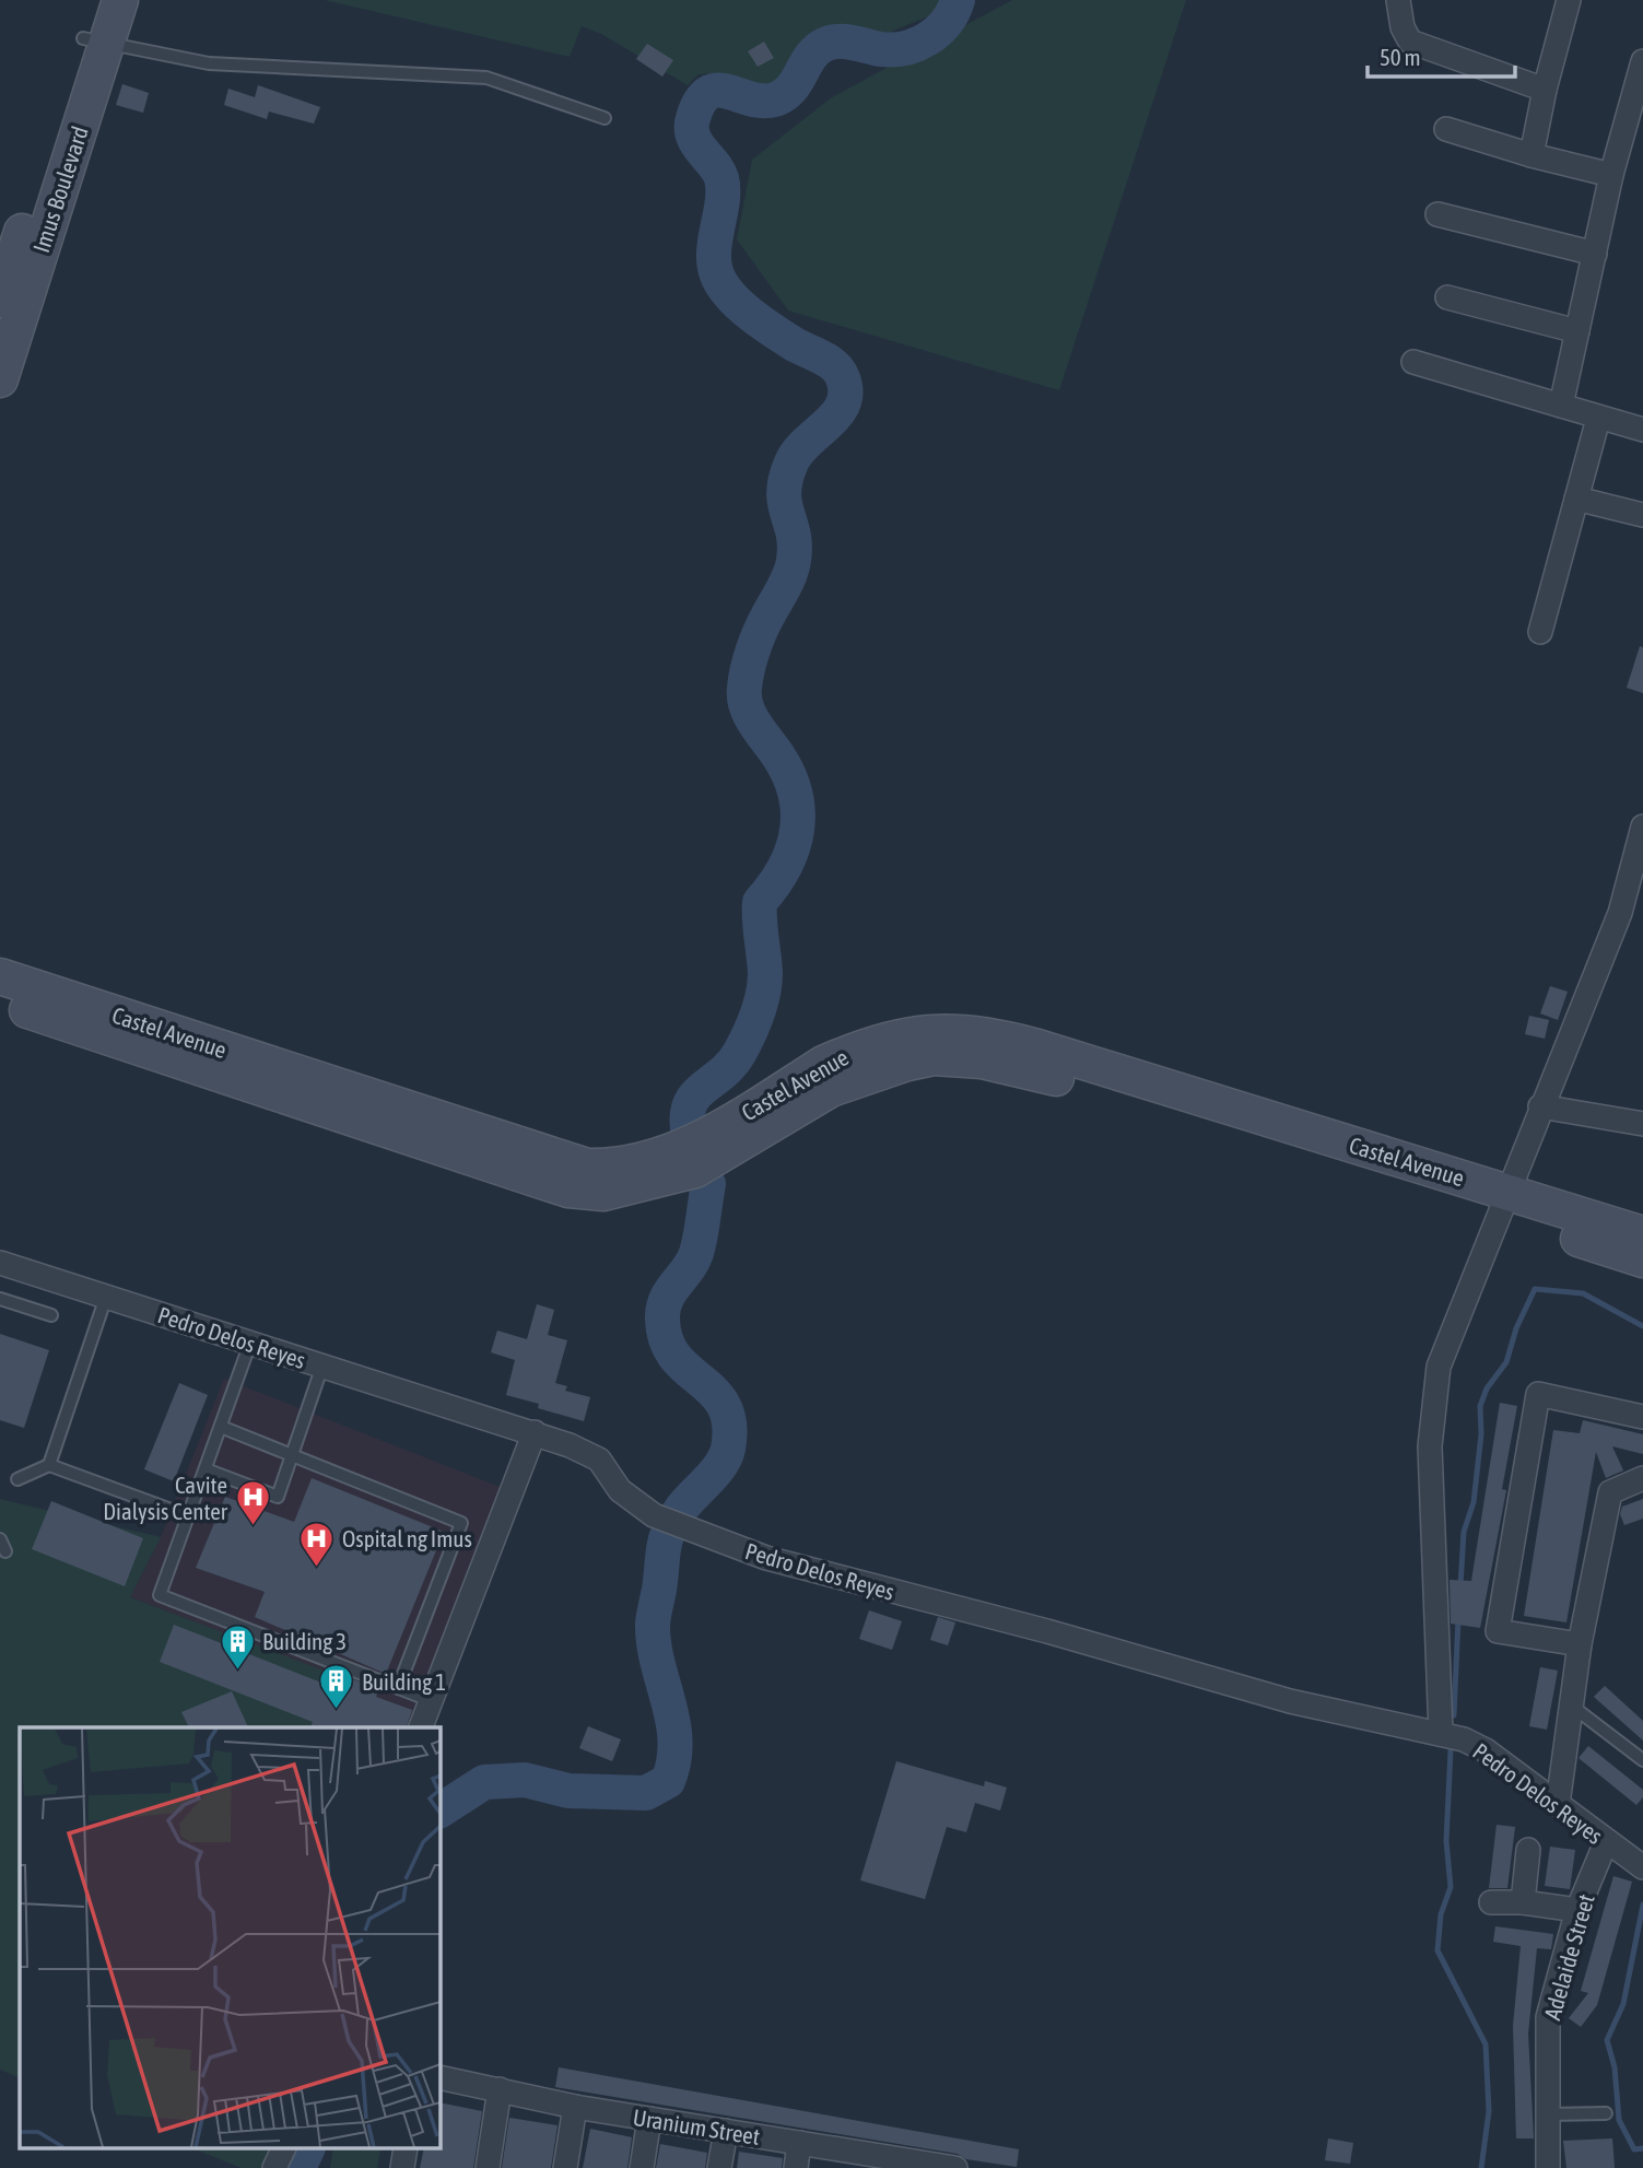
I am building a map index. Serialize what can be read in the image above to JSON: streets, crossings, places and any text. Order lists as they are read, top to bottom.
{
  "streets": {
    "street": [
      "Imus Boulevard",
      "Castel Avenue",
      "Pedro Delos Reyes",
      "Adelaide Street",
      "Uranium Street"
    ]
  },
  "crossings": [
    ["Pedro Delos Reyes", "Adelaide Street"]
  ],
  "places": {
    "hospital": ["Cavite Dialysis Center", "Ospital ng Imus"],
    "building": ["Building 3", "Building 1"]
  },
  "scale_bar": "50 m"
}
